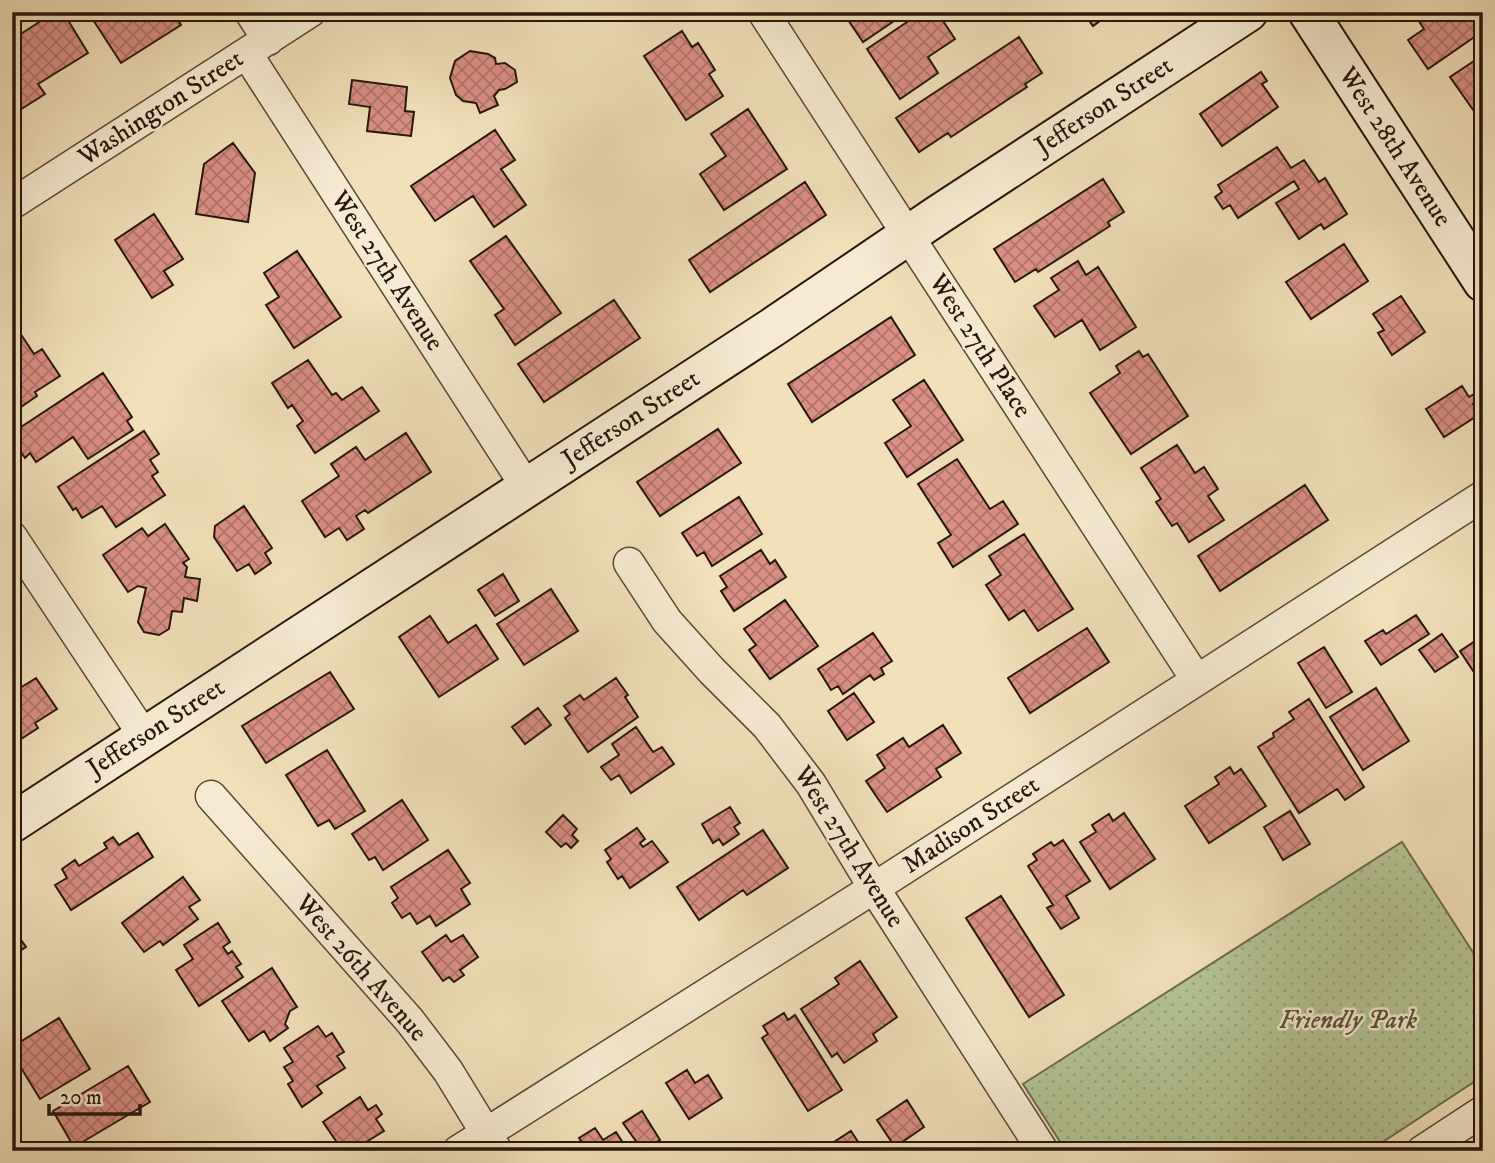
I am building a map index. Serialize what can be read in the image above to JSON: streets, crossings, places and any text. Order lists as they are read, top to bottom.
{
  "streets": {
    "street": [
      "Jefferson Street",
      "Washington Street",
      "West 28th Avenue",
      "West 27th Avenue",
      "West 27th Place",
      "Madison Street",
      "West 26th Avenue"
    ]
  },
  "crossings": [
    ["Jefferson Street", "West 27th Avenue"],
    ["Jefferson Street", "West 27th Place"],
    ["Washington Street", "West 27th Avenue"],
    ["West 27th Avenue", "Madison Street"],
    ["West 27th Place", "Madison Street"],
    ["Madison Street", "West 26th Avenue"]
  ],
  "parks": ["Friendly Park"],
  "scale_bar": "20 m"
}
